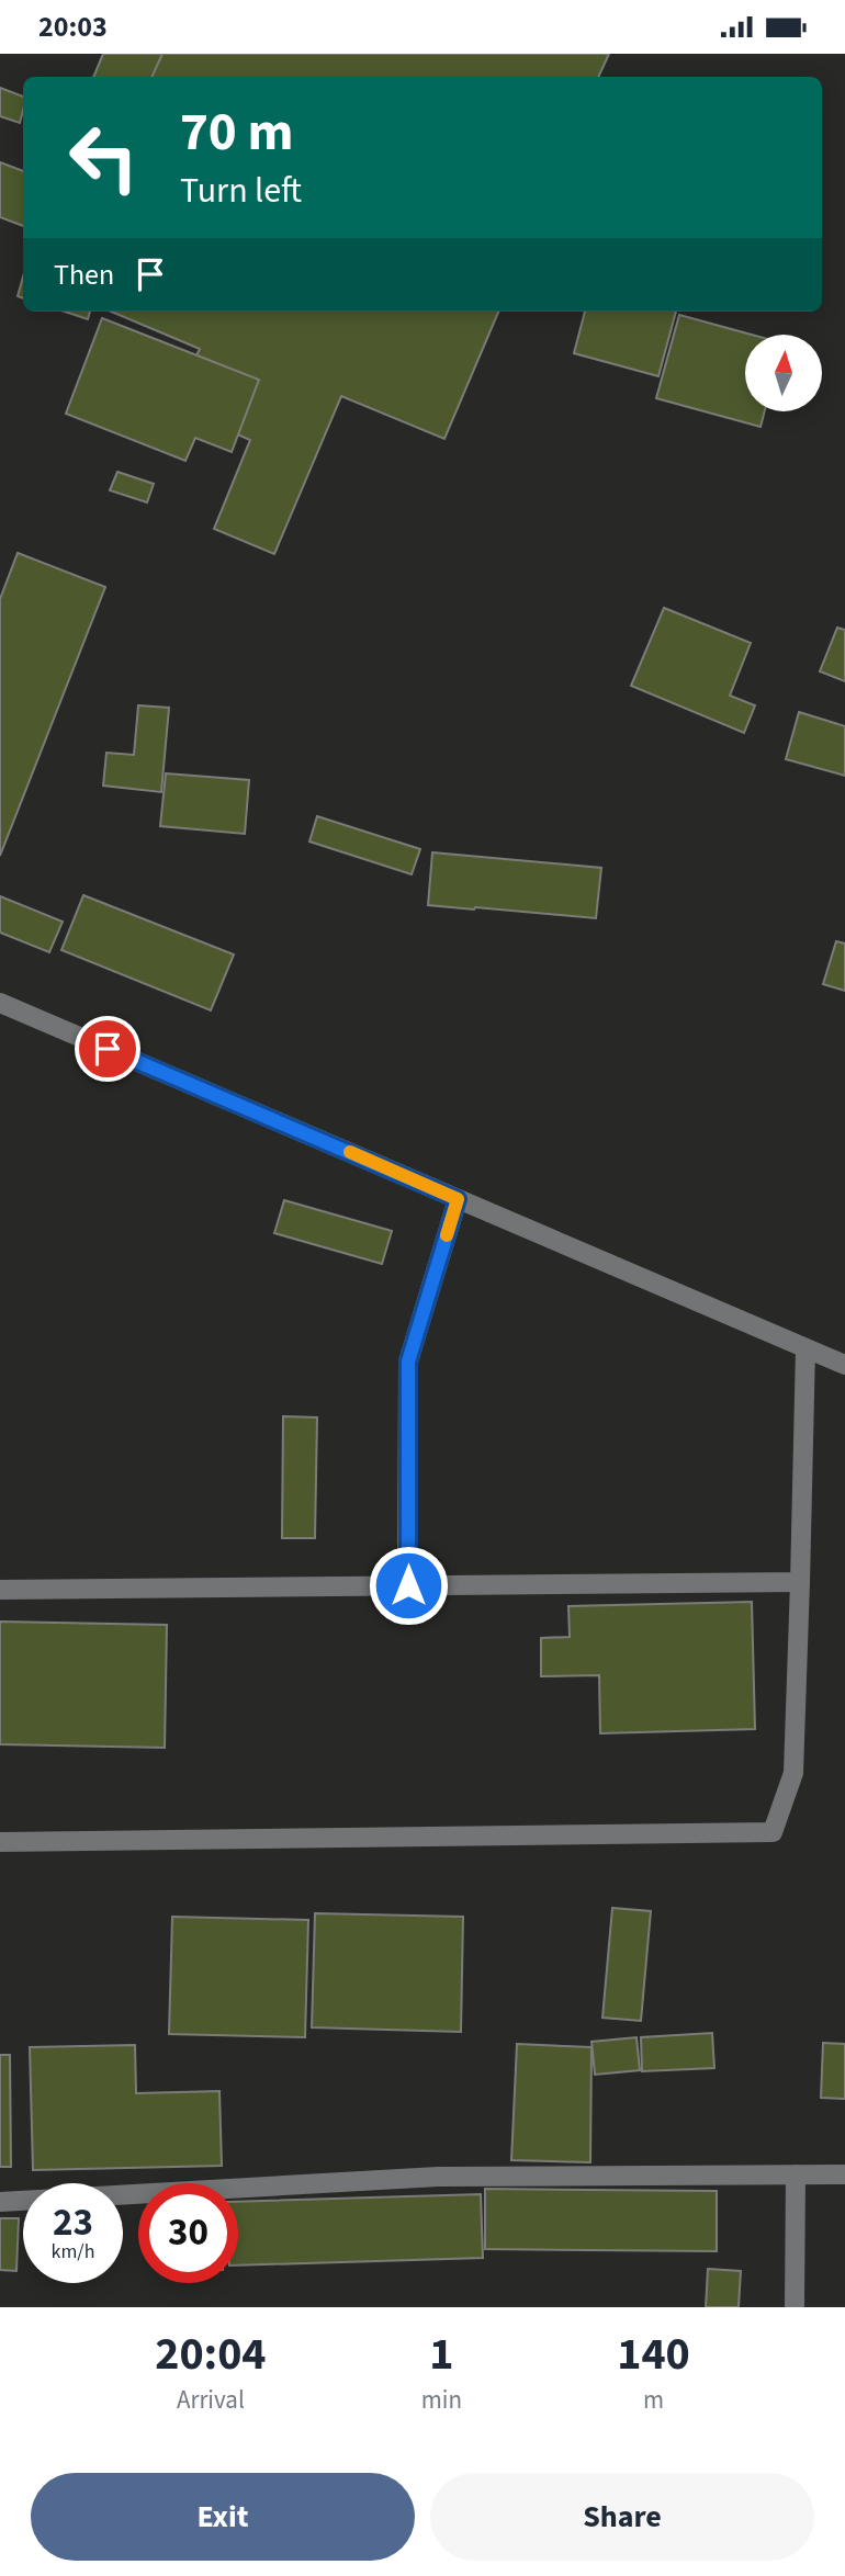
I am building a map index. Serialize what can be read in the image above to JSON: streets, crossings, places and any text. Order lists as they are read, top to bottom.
{
  "north": "top",
  "page": {
    "status": "20:03",
    "turn": ["70 m", "Turn left"],
    "then": "Then",
    "speed": "23 km/h",
    "limit": "30",
    "eta": [
      "20:04",
      "Arrival",
      "1",
      "min",
      "140",
      "m"
    ],
    "buttons": ["Exit", "Share"]
  }
}
